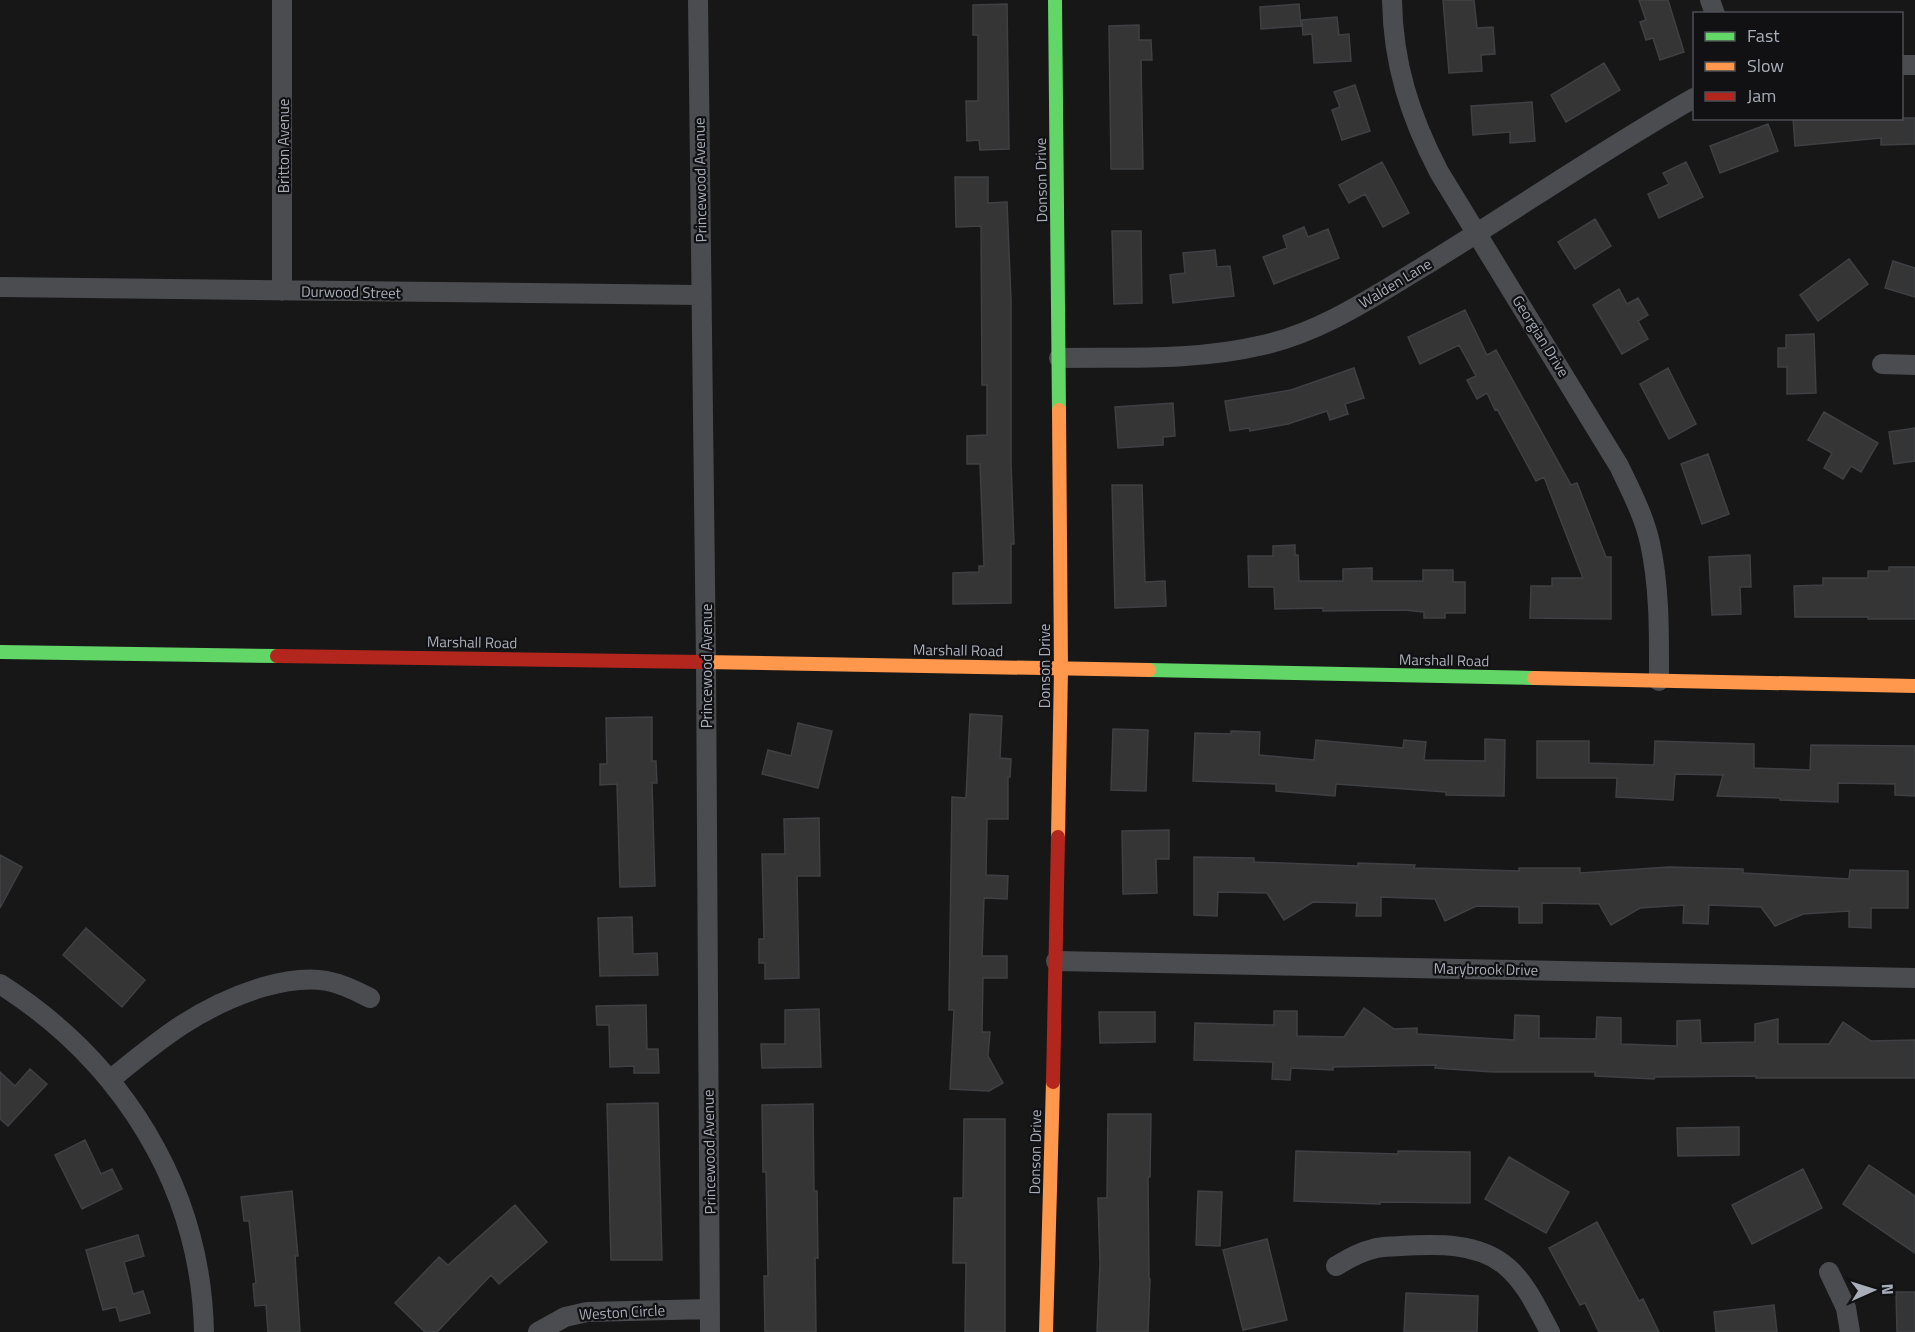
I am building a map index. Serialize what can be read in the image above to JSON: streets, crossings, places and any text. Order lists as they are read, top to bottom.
{
  "streets": {
    "street": [
      "Britton Avenue",
      "Princewood Avenue",
      "Donson Drive",
      "Walden Lane",
      "Durwood Street",
      "Georgian Drive",
      "Marshall Road",
      "Marybrook Drive",
      "Weston Circle"
    ]
  },
  "crossings": [
    ["Britton Avenue", "Durwood Street"],
    ["Princewood Avenue", "Durwood Street"],
    ["Princewood Avenue", "Marshall Road"],
    ["Princewood Avenue", "Weston Circle"],
    ["Donson Drive", "Walden Lane"],
    ["Donson Drive", "Marshall Road"],
    ["Donson Drive", "Marybrook Drive"],
    ["Walden Lane", "Georgian Drive"],
    ["Georgian Drive", "Marshall Road"]
  ],
  "legend": ["Fast", "Slow", "Jam"],
  "north": "right"
}
